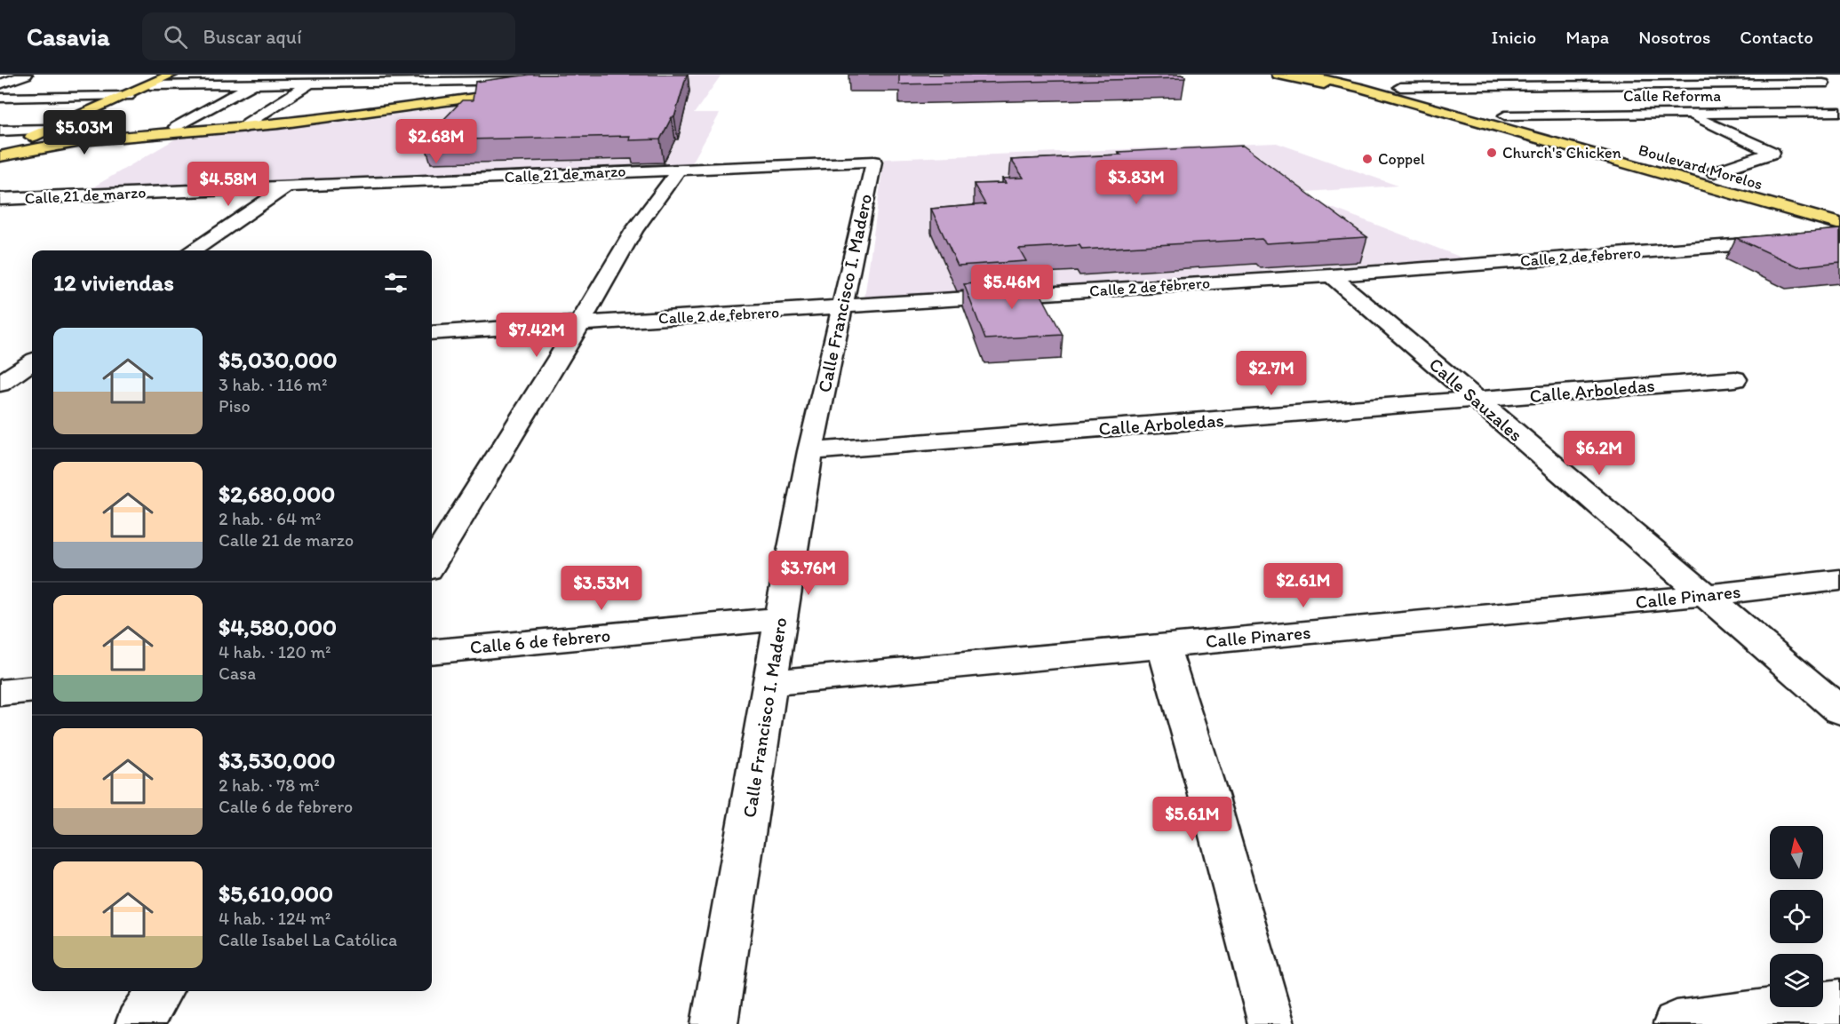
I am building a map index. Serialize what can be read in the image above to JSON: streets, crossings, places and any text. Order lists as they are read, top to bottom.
{
  "streets": {
    "main road": ["Boulevard Morelos"],
    "street": [
      "Calle Reforma",
      "Calle 21 de marzo",
      "Calle 2 de febrero",
      "Calle Francisco I. Madero",
      "Calle Arboledas",
      "Calle Sauzales",
      "Calle Pinares",
      "Calle 6 de febrero"
    ]
  },
  "crossings": [
    ["Calle Reforma", "Boulevard Morelos"],
    ["Calle 21 de marzo", "Calle Francisco I. Madero"],
    ["Calle 2 de febrero", "Calle Francisco I. Madero"],
    ["Calle 2 de febrero", "Calle Sauzales"],
    ["Calle Francisco I. Madero", "Calle Arboledas"],
    ["Calle Francisco I. Madero", "Calle Pinares"],
    ["Calle Francisco I. Madero", "Calle 6 de febrero"],
    ["Calle Arboledas", "Calle Sauzales"],
    ["Calle Sauzales", "Calle Pinares"]
  ],
  "places": ["Church's Chicken", "Coppel"],
  "north": "top",
  "page": {
    "header": "Casavia",
    "search": "Buscar aquí",
    "nav": [
      "Inicio",
      "Mapa",
      "Nosotros",
      "Contacto"
    ],
    "price": [
      "$5.03M",
      "$2.68M",
      "$3.83M",
      "$4.58M",
      "$5.46M",
      "$7.42M",
      "$2.7M",
      "$6.2M",
      "$3.76M",
      "$2.61M",
      "$3.53M",
      "$5.61M"
    ],
    "heading": "12 viviendas",
    "list": [
      {
        "name": "$5,030,000",
        "note": "3 hab. · 116 m² · Piso"
      },
      {
        "name": "$2,680,000",
        "note": "2 hab. · 64 m² · Calle 21 de marzo"
      },
      {
        "name": "$4,580,000",
        "note": "4 hab. · 120 m² · Casa"
      },
      {
        "name": "$3,530,000",
        "note": "2 hab. · 78 m² · Calle 6 de febrero"
      },
      {
        "name": "$5,610,000",
        "note": "4 hab. · 124 m² · Calle Isabel La Católica"
      }
    ]
  }
}
